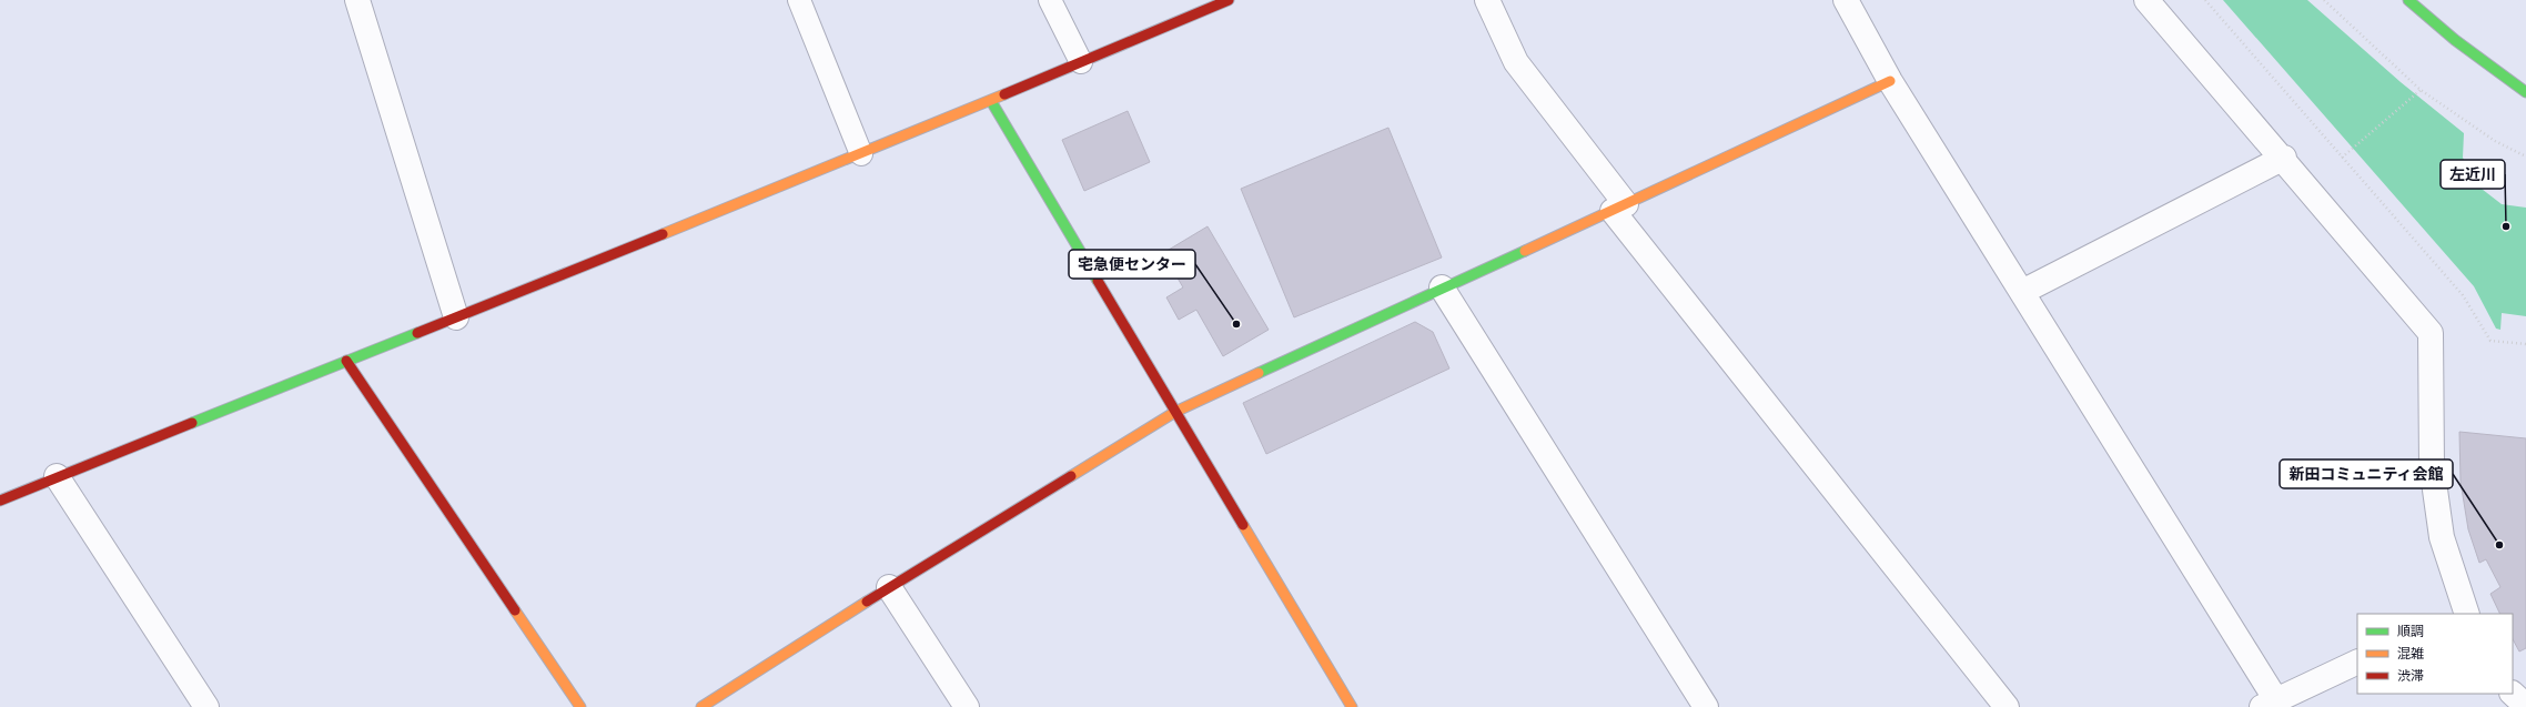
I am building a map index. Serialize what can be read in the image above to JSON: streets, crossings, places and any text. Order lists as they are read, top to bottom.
{
  "places": ["左近川", "宅急便センター", "新田コミュニティ会館"],
  "legend": ["順調", "混雑", "渋滞"]
}
